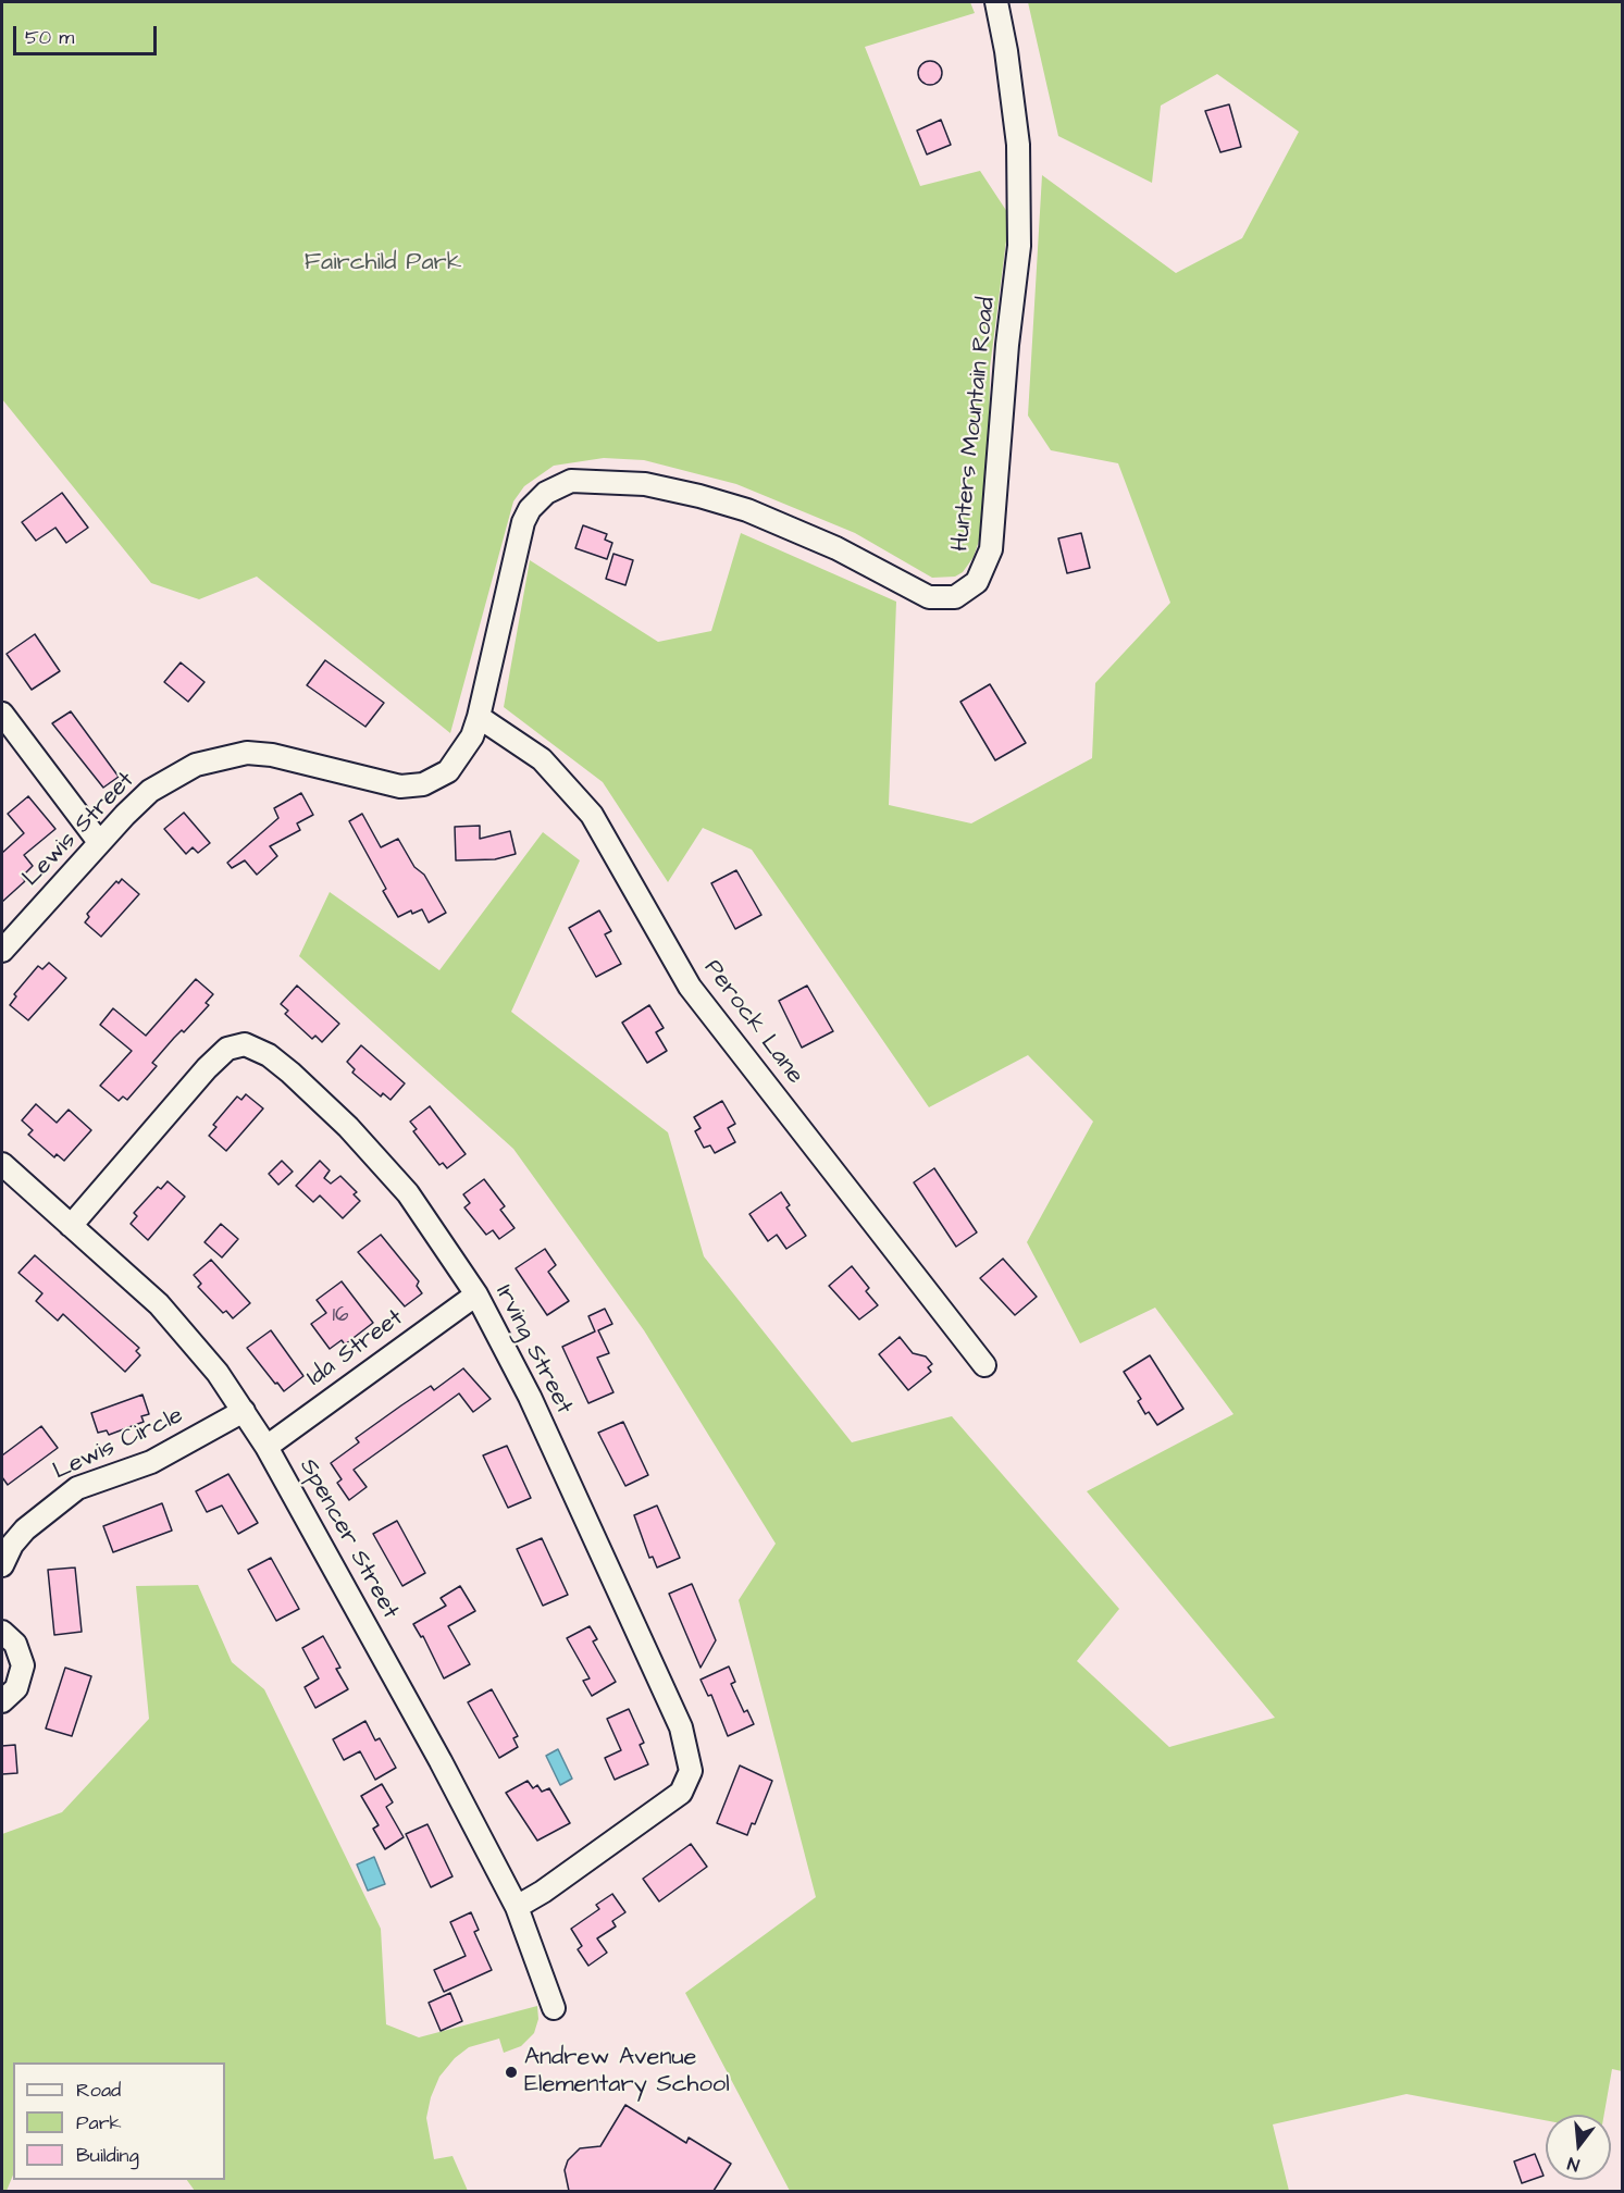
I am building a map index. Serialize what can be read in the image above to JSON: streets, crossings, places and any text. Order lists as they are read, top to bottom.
{
  "streets": {
    "street": [
      "Hunters Mountain Road",
      "Lewis Street",
      "Perock Lane",
      "Ida Street",
      "Irving Street",
      "Lewis Circle",
      "Spencer Street"
    ]
  },
  "crossings": [
    ["Hunters Mountain Road", "Lewis Street"],
    ["Hunters Mountain Road", "Perock Lane"],
    ["Lewis Street", "Perock Lane"],
    ["Ida Street", "Irving Street"],
    ["Ida Street", "Spencer Street"],
    ["Irving Street", "Spencer Street"],
    ["Lewis Circle", "Spencer Street"]
  ],
  "parks": ["Fairchild Park"],
  "places": ["Andrew Avenue Elementary School"],
  "house_numbers": ["16"],
  "legend": ["Road", "Park", "Building"],
  "scale_bar": "50 m",
  "north": "bottom"
}
